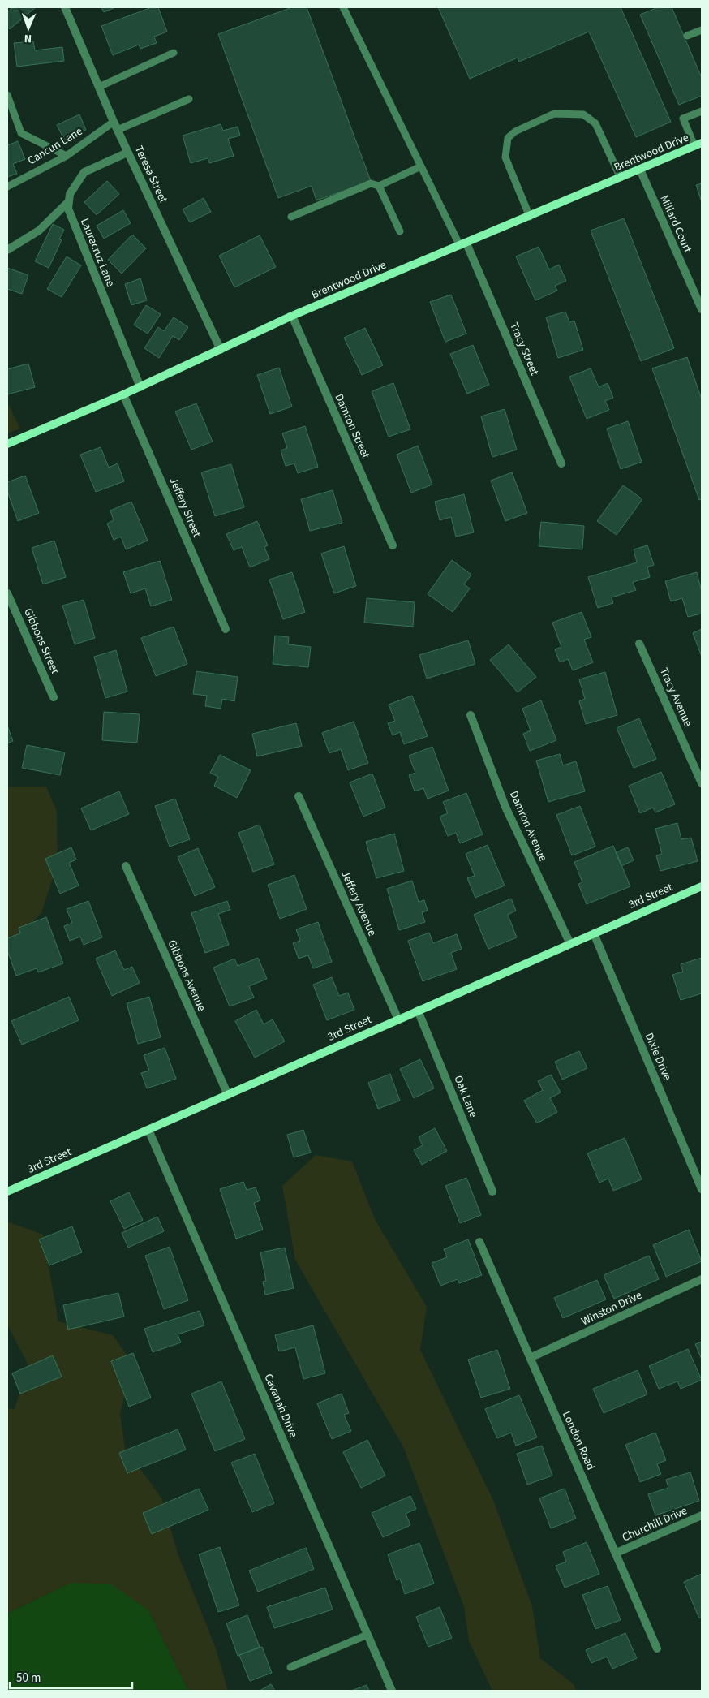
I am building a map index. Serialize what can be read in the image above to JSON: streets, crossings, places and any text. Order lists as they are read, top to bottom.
{
  "streets": {
    "street": [
      "Brentwood Drive",
      "Teresa Street",
      "Millard Court",
      "Lauracruz Lane",
      "Tracy Street",
      "Damron Street",
      "Jeffery Street",
      "Gibbons Street",
      "Tracy Avenue",
      "Damron Avenue",
      "3rd Street",
      "Jeffery Avenue",
      "Gibbons Avenue",
      "Dixie Drive",
      "Oak Lane",
      "Winston Drive",
      "Cavanah Drive",
      "London Road",
      "Churchill Drive"
    ],
    "lane": ["Cancun Lane"]
  },
  "crossings": [
    ["Cancun Lane", "Teresa Street"],
    ["Brentwood Drive", "Teresa Street"],
    ["Brentwood Drive", "Millard Court"],
    ["Brentwood Drive", "Lauracruz Lane"],
    ["Brentwood Drive", "Tracy Street"],
    ["Brentwood Drive", "Damron Street"],
    ["Brentwood Drive", "Jeffery Street"],
    ["Damron Avenue", "3rd Street"],
    ["3rd Street", "Jeffery Avenue"],
    ["3rd Street", "Gibbons Avenue"],
    ["3rd Street", "Dixie Drive"],
    ["3rd Street", "Oak Lane"],
    ["3rd Street", "Cavanah Drive"],
    ["Winston Drive", "London Road"],
    ["London Road", "Churchill Drive"]
  ],
  "scale_bar": "50 m",
  "north": "bottom"
}
